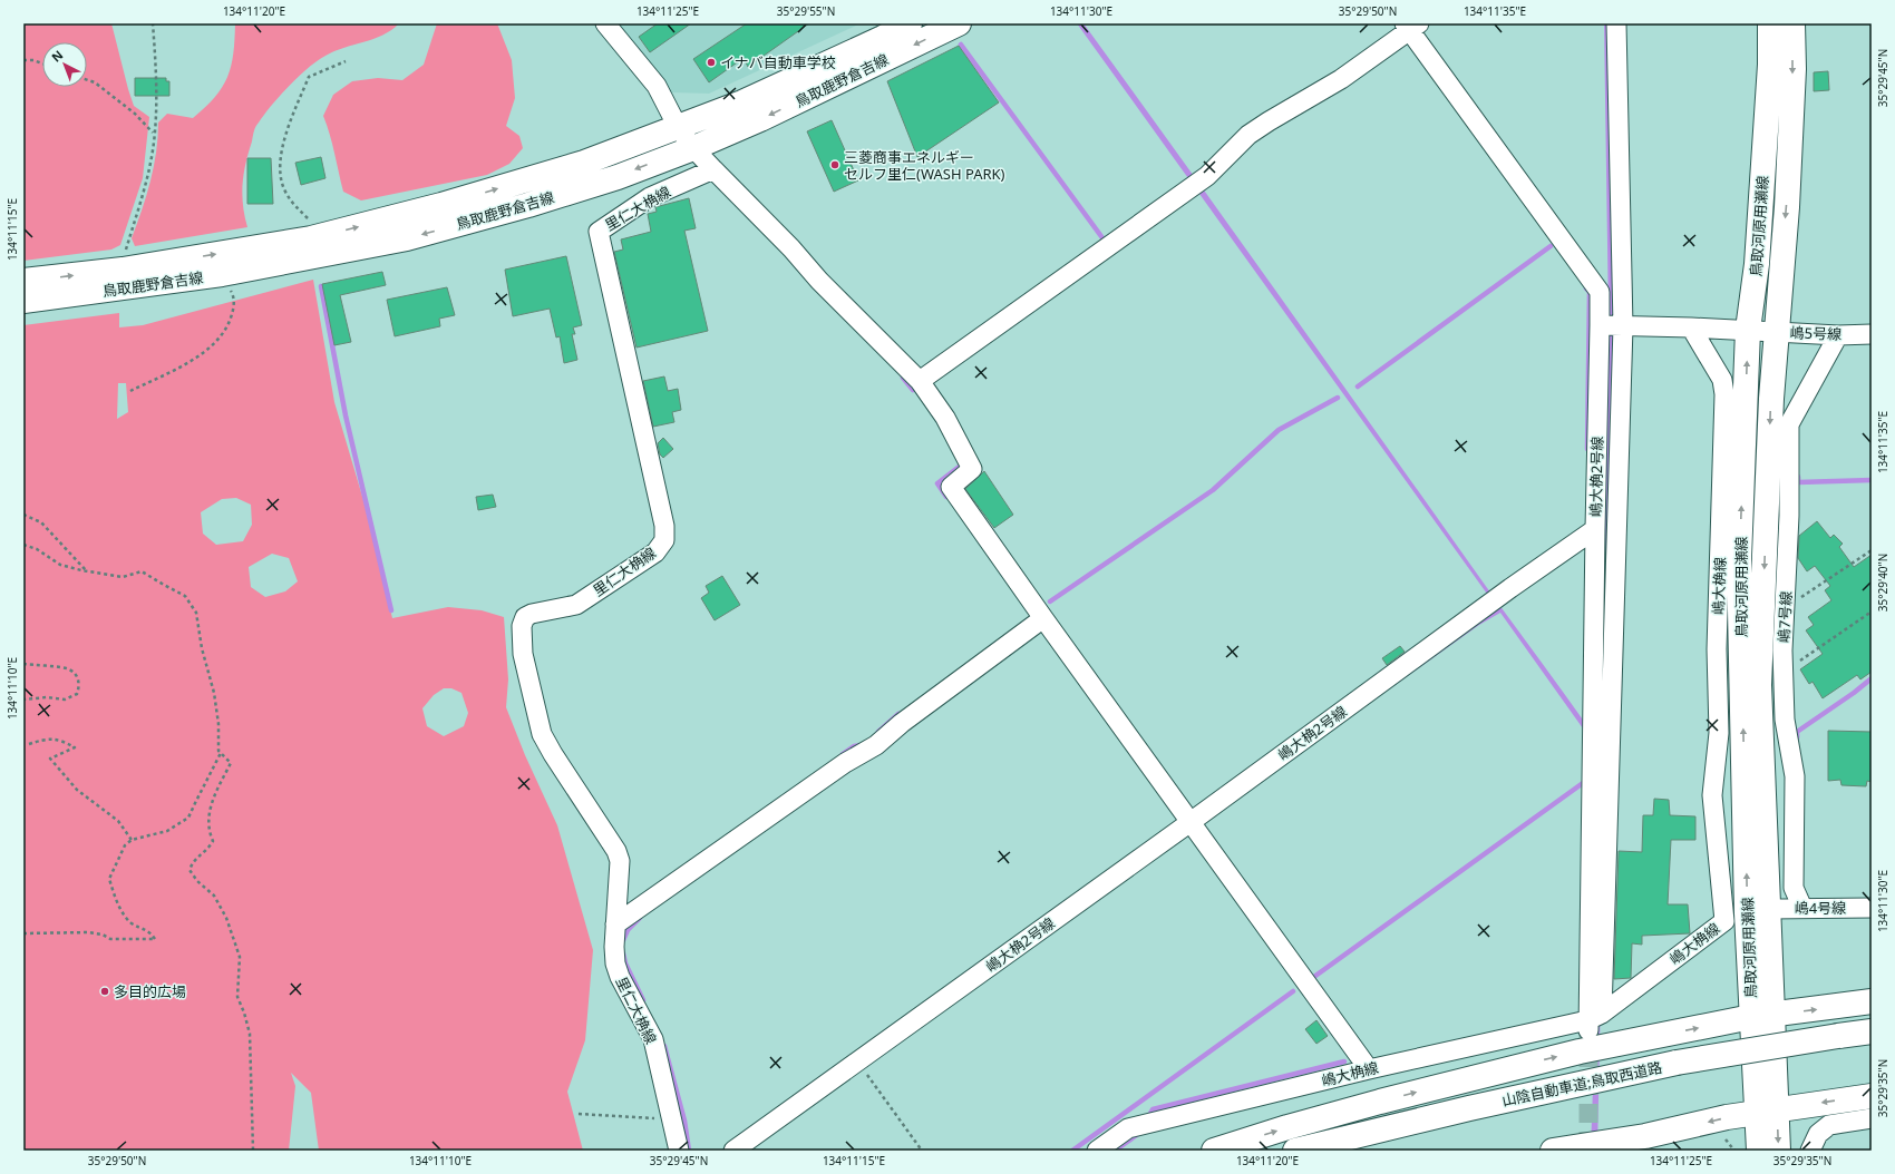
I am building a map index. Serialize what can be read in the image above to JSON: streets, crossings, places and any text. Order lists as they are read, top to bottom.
{
  "streets": {
    "main road": ["鳥取鹿野倉吉線", "鳥取河原用瀬線", "山陰自動車道;鳥取西道路"],
    "street": [
      "里仁大桷線",
      "嶋5号線",
      "嶋大桷2号線",
      "嶋大桷線",
      "嶋7号線",
      "嶋4号線"
    ]
  },
  "crossings": [
    ["鳥取河原用瀬線", "嶋5号線"],
    ["鳥取河原用瀬線", "嶋大桷線"],
    ["鳥取河原用瀬線", "嶋4号線"],
    ["嶋5号線", "嶋7号線"],
    ["嶋大桷線", "嶋4号線"],
    ["嶋7号線", "嶋4号線"]
  ],
  "places": ["イナバ自動車学校", "三菱商事エネルギー セルフ里仁(WASH PARK)", "多目的広場"],
  "north": "top left",
  "coordinates": [
    "134°11'20\"E",
    "134°11'25\"E",
    "35°29'55\"N",
    "134°11'30\"E",
    "35°29'50\"N",
    "134°11'35\"E",
    "35°29'45\"N",
    "134°11'15\"E",
    "35°29'40\"N",
    "134°11'10\"E",
    "35°29'35\"N"
  ]
}
